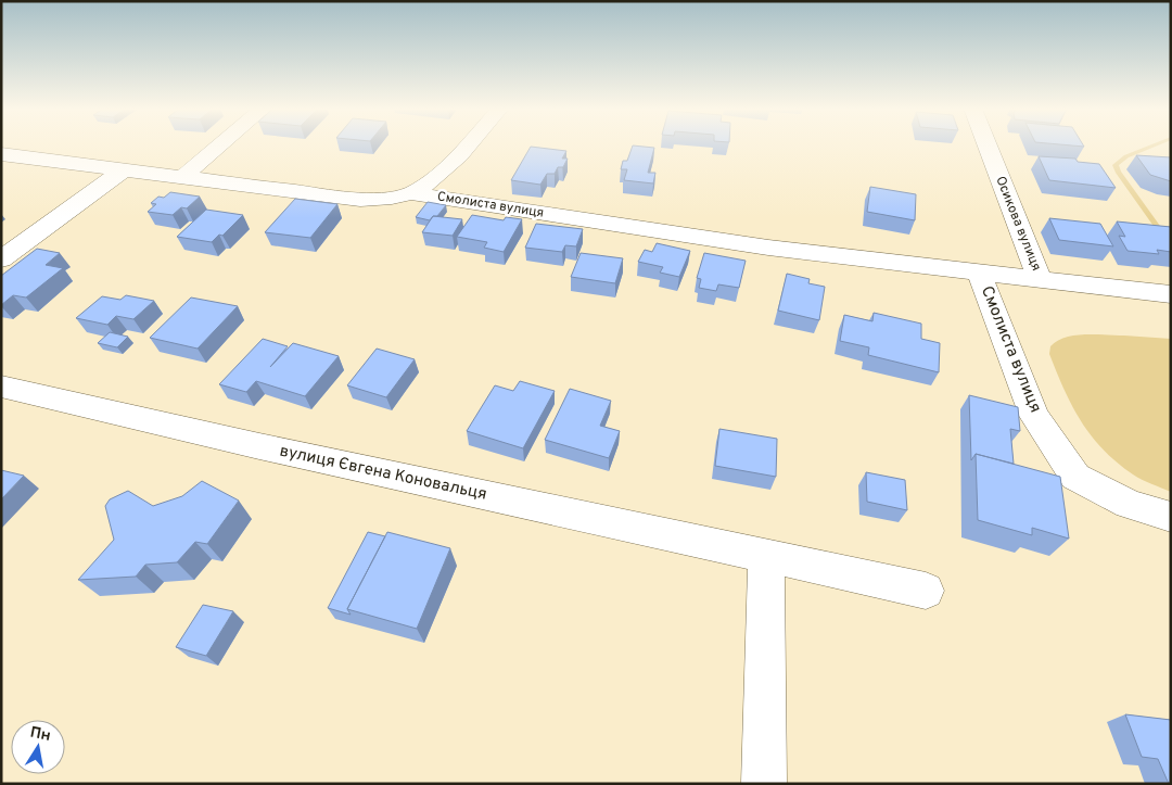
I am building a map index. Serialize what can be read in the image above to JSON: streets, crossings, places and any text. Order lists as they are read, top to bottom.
{
  "streets": {
    "street": ["Смолиста вулиця", "Осикова вулиця", "вулиця Євгена Коновальця"]
  },
  "crossings": [
    ["Смолиста вулиця", "Осикова вулиця"]
  ],
  "north": "top"
}
